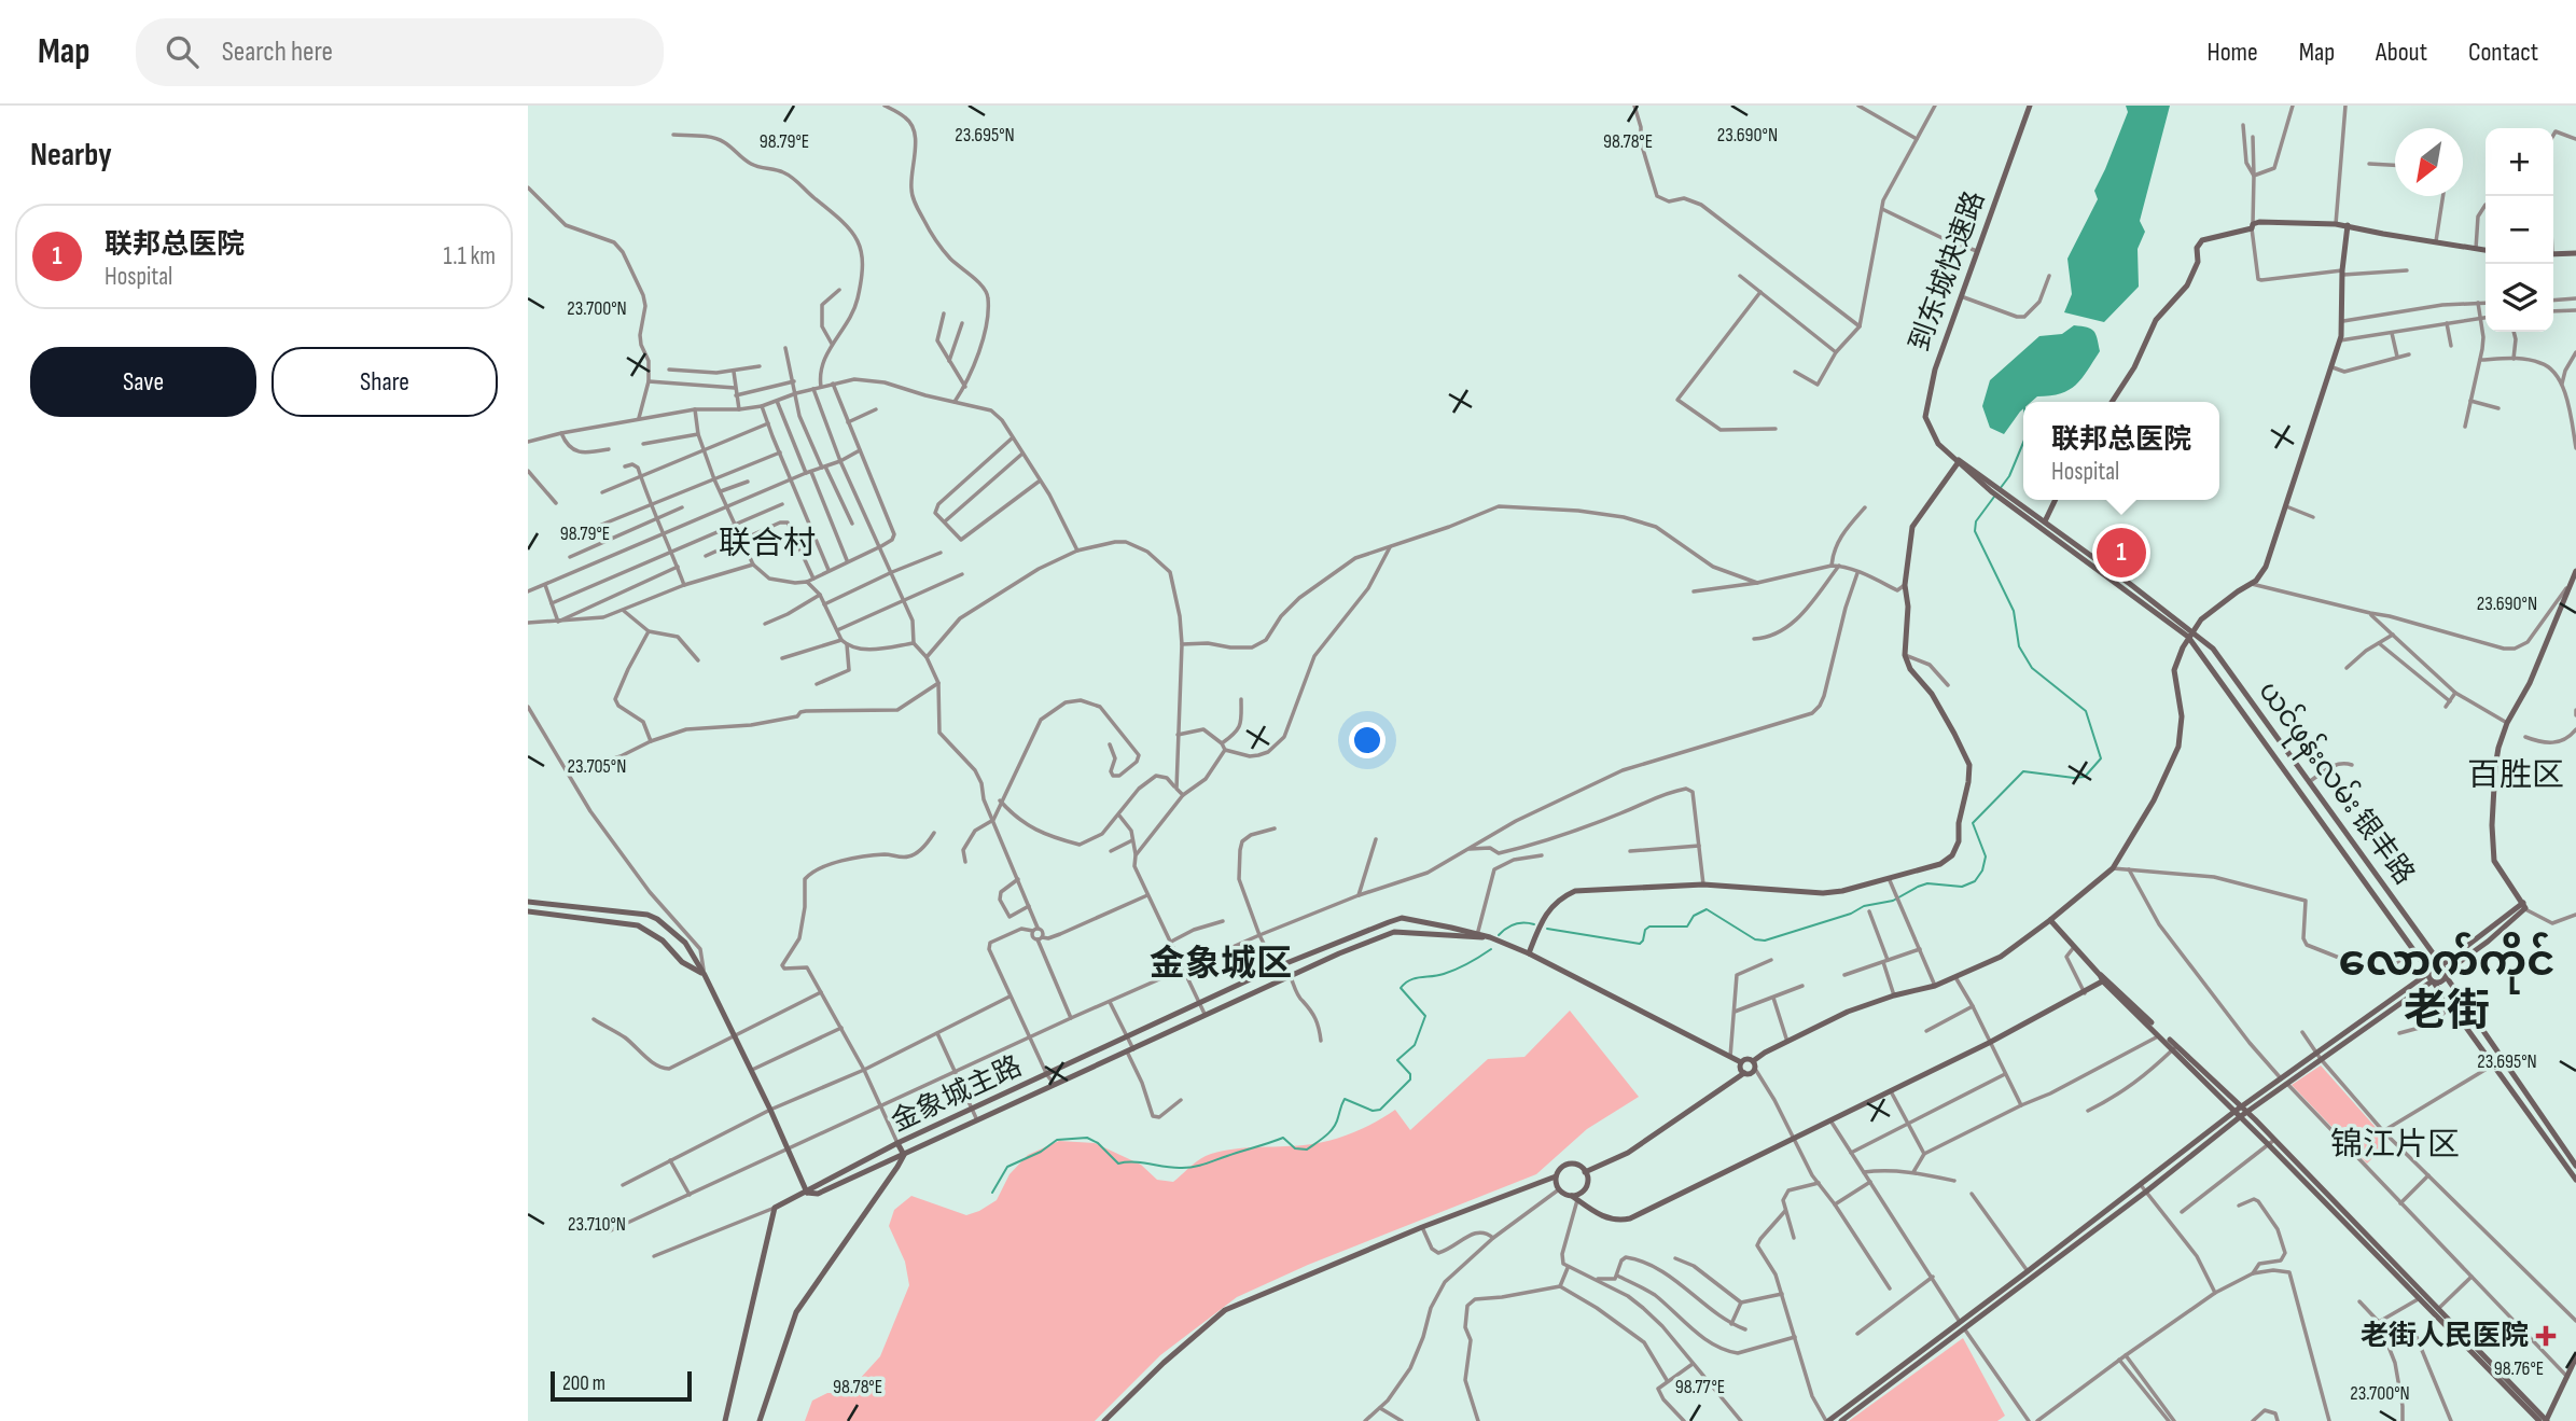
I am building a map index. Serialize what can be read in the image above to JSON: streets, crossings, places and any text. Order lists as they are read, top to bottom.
{
  "streets": {
    "main road": ["到东城快速路", "ယင်ဖုန်းလမ်း 银丰路", "金象城主路"]
  },
  "districts": [
    "联合村",
    "百胜区",
    "လောက်ကိုင် 老街",
    "金象城区",
    "锦江片区"
  ],
  "places": {
    "health": ["老街人民医院"]
  },
  "scale_bar": "200 m",
  "north": "bottom left",
  "page": {
    "header": "Map",
    "search": "Search here",
    "nav": [
      "Home",
      "Map",
      "About",
      "Contact"
    ],
    "heading": "Nearby",
    "map_buttons": ["+", "−"],
    "list": [
      {
        "mark": "1",
        "name": "联邦总医院",
        "note": "Hospital",
        "value": "1.1 km"
      }
    ],
    "buttons": ["Save", "Share"],
    "popup": ["联邦总医院", "Hospital"],
    "pins": "1",
    "scale": "200 m"
  },
  "coordinates": [
    "23.695°N",
    "23.690°N",
    "98.78°E",
    "98.79°E",
    "23.700°N",
    "23.705°N",
    "23.710°N",
    "98.76°E",
    "98.77°E"
  ]
}
